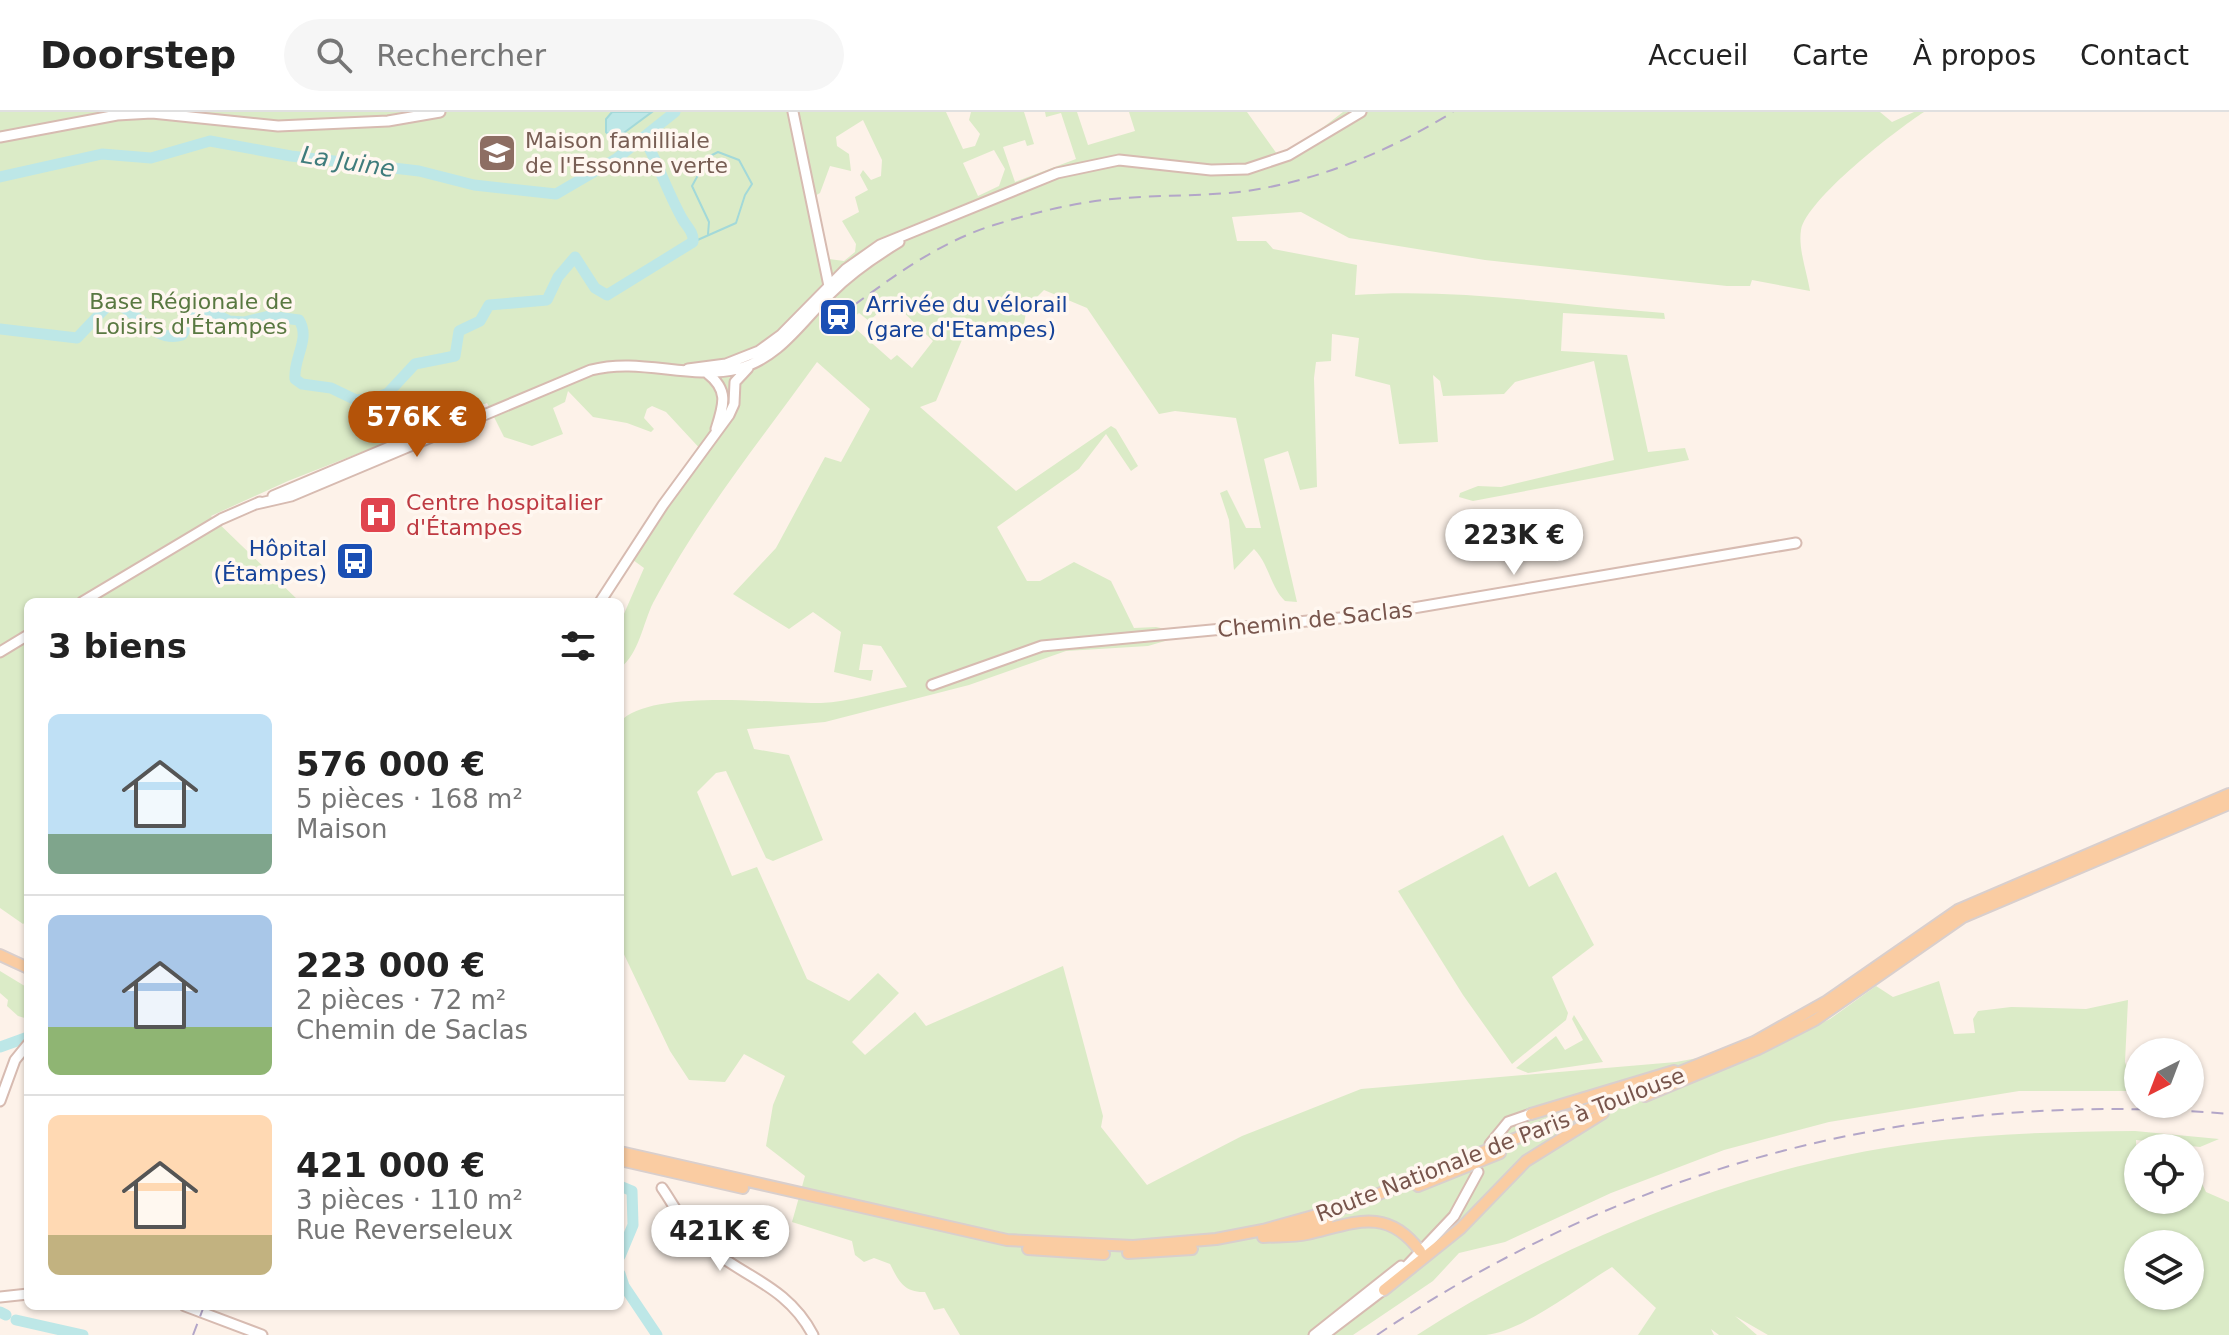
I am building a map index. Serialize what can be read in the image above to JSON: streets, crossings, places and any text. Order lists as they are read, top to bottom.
{
  "streets": {
    "main road": ["Route Nationale de Paris à Toulouse"],
    "street": ["Chemin de Saclas"]
  },
  "water": ["La Juine"],
  "parks": ["Base Régionale de Loisirs d'Étampes"],
  "places": {
    "school or university": ["Maison familliale de l'Essonne verte"],
    "station": ["Arrivée du vélorail (gare d'Etampes)"],
    "hospital": ["Centre hospitalier d'Étampes"],
    "bus stop": ["Hôpital (Étampes)"]
  },
  "north": "bottom left",
  "page": {
    "header": "Doorstep",
    "search": "Rechercher",
    "nav": [
      "Accueil",
      "Carte",
      "À propos",
      "Contact"
    ],
    "price": ["576K €", "223K €", "421K €"],
    "heading": "3 biens",
    "list": [
      {
        "name": "576 000 €",
        "note": "5 pièces · 168 m² · Maison"
      },
      {
        "name": "223 000 €",
        "note": "2 pièces · 72 m² · Chemin de Saclas"
      },
      {
        "name": "421 000 €",
        "note": "3 pièces · 110 m² · Rue Reverseleux"
      }
    ]
  }
}
